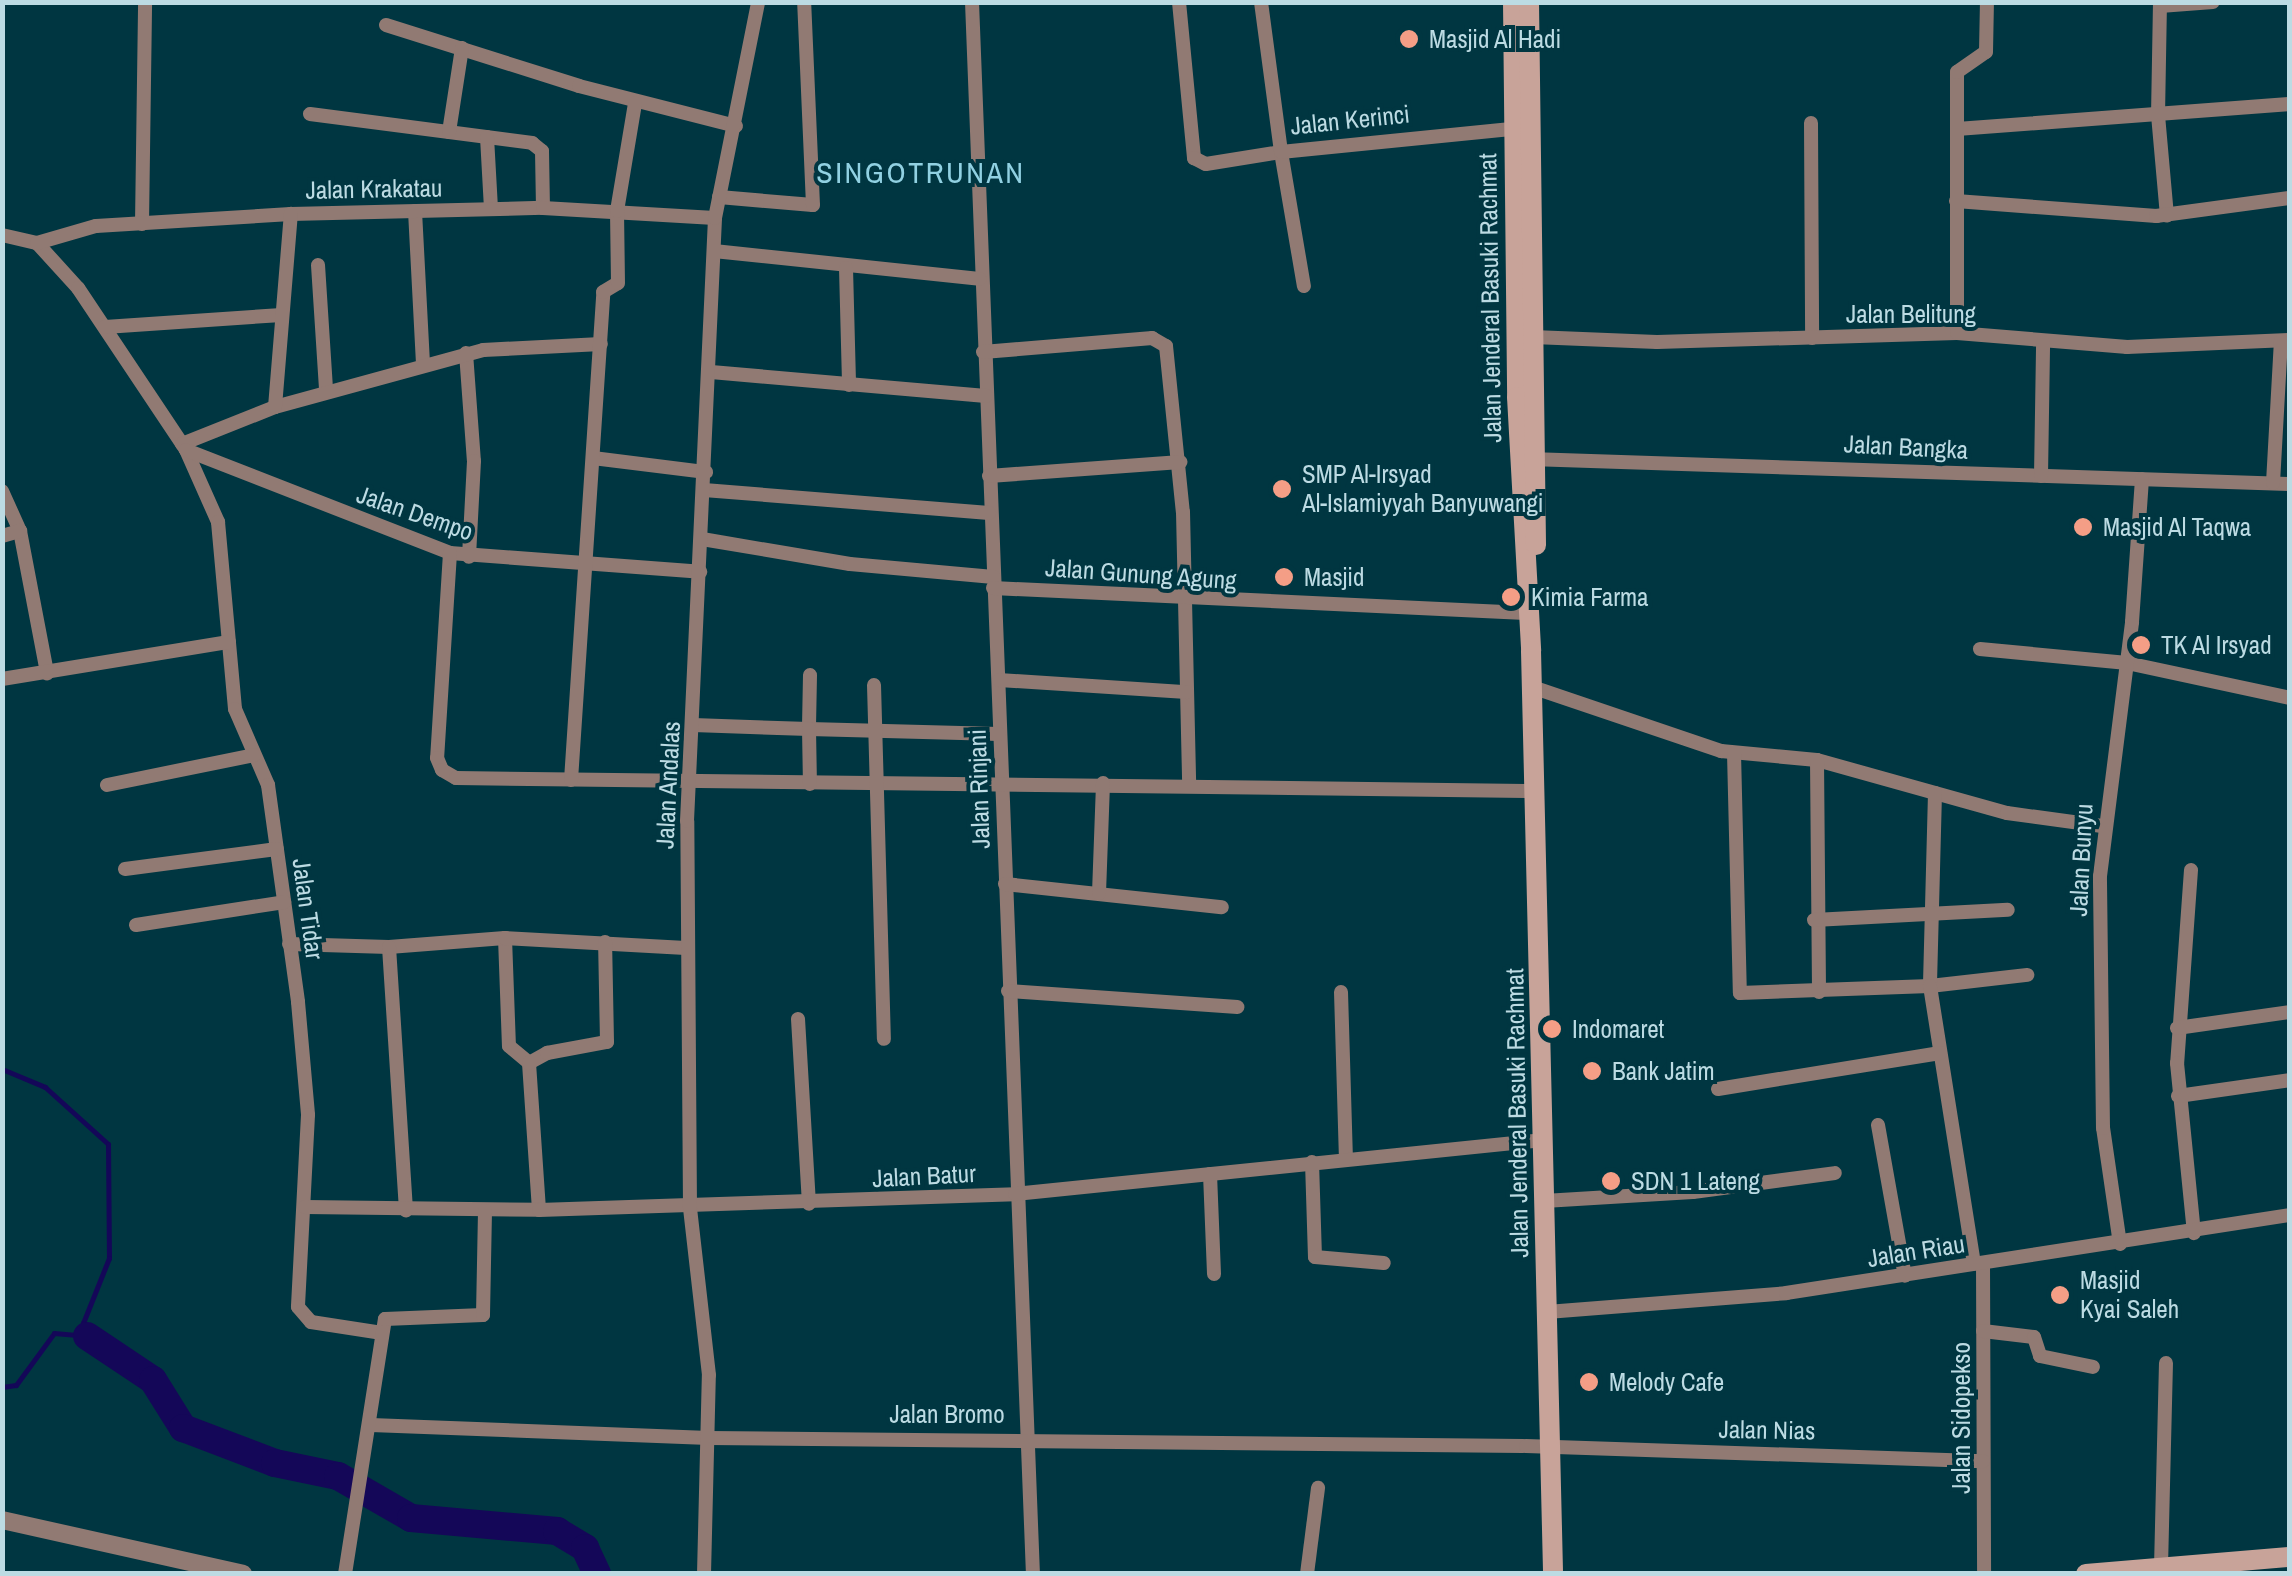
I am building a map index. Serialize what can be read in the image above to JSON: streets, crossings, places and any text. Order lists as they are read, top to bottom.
{
  "streets": {
    "main road": ["Jalan Jenderal Basuki Rachmat"],
    "street": [
      "Jalan Kerinci",
      "Jalan Krakatau",
      "Jalan Belitung",
      "Jalan Bangka",
      "Jalan Dempo",
      "Jalan Gunung Agung",
      "Jalan Andalas",
      "Jalan Rinjani",
      "Jalan Bunyu",
      "Jalan Tidar",
      "Jalan Batur",
      "Jalan Riau",
      "Jalan Bromo",
      "Jalan Sidopekso",
      "Jalan Nias"
    ]
  },
  "crossings": [
    ["Jalan Kerinci", "Jalan Jenderal Basuki Rachmat"],
    ["Jalan Krakatau", "Jalan Andalas"],
    ["Jalan Krakatau", "Jalan Tidar"],
    ["Jalan Jenderal Basuki Rachmat", "Jalan Belitung"],
    ["Jalan Jenderal Basuki Rachmat", "Jalan Bangka"],
    ["Jalan Jenderal Basuki Rachmat", "Jalan Gunung Agung"],
    ["Jalan Jenderal Basuki Rachmat", "Jalan Batur"],
    ["Jalan Jenderal Basuki Rachmat", "Jalan Riau"],
    ["Jalan Jenderal Basuki Rachmat", "Jalan Bromo"],
    ["Jalan Jenderal Basuki Rachmat", "Jalan Nias"],
    ["Jalan Bangka", "Jalan Bunyu"],
    ["Jalan Dempo", "Jalan Andalas"],
    ["Jalan Dempo", "Jalan Tidar"],
    ["Jalan Gunung Agung", "Jalan Andalas"],
    ["Jalan Gunung Agung", "Jalan Rinjani"],
    ["Jalan Andalas", "Jalan Batur"],
    ["Jalan Andalas", "Jalan Bromo"],
    ["Jalan Rinjani", "Jalan Batur"],
    ["Jalan Rinjani", "Jalan Bromo"],
    ["Jalan Bunyu", "Jalan Riau"],
    ["Jalan Tidar", "Jalan Batur"],
    ["Jalan Riau", "Jalan Sidopekso"],
    ["Jalan Bromo", "Jalan Nias"],
    ["Jalan Sidopekso", "Jalan Nias"]
  ],
  "districts": ["SINGOTRUNAN"],
  "places": [
    "Masjid Al Hadi",
    "SMP Al-Irsyad Al-Islamiyyah Banyuwangi",
    "Masjid Al Taqwa",
    "Masjid",
    "Kimia Farma",
    "TK Al Irsyad",
    "Indomaret",
    "Bank Jatim",
    "SDN 1 Lateng",
    "Masjid Kyai Saleh",
    "Melody Cafe"
  ]
}
